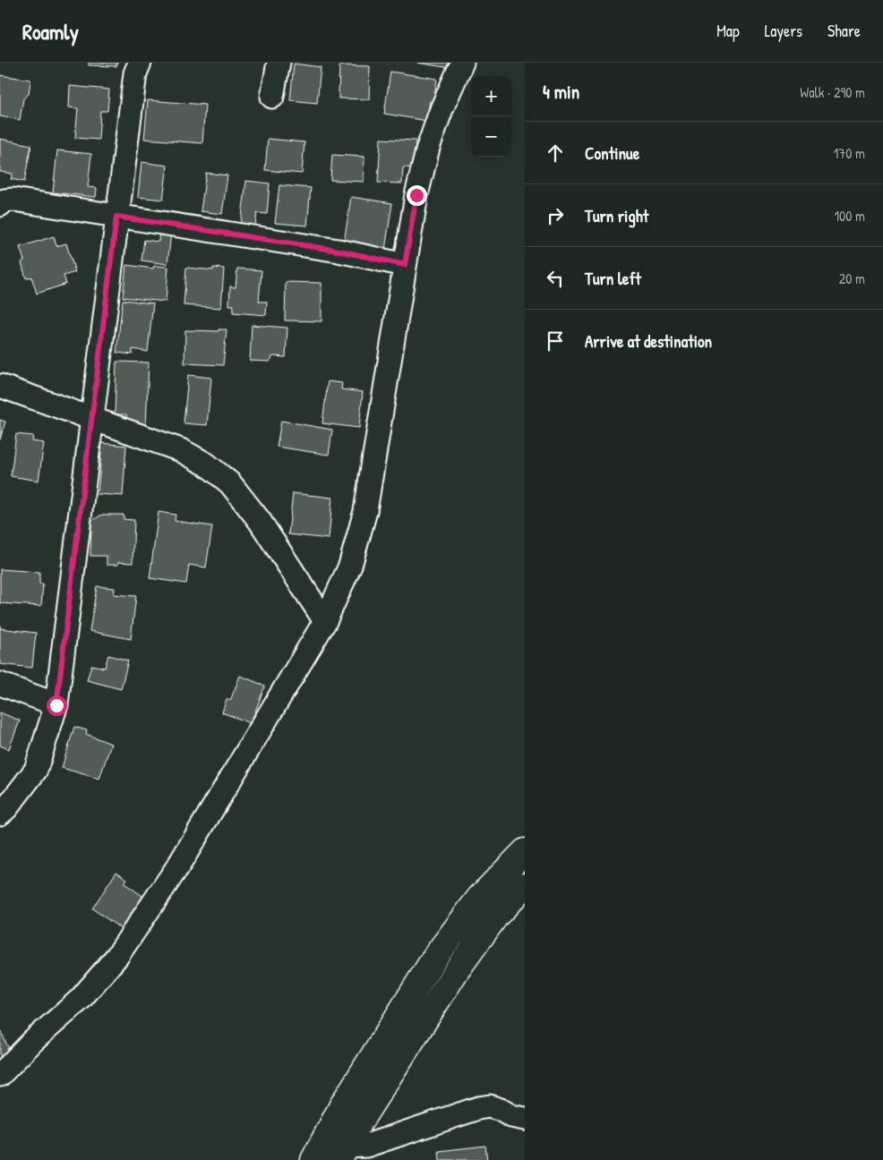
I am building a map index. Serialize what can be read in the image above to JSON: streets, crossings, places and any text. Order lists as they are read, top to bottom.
{
  "page": {
    "header": "Roamly",
    "nav": ["Map", "Layers", "Share"],
    "heading": ["4 min", "Walk · 290 m"],
    "map_buttons": ["+", "−"],
    "list": [
      ["Continue", "170 m"],
      ["Turn right", "100 m"],
      ["Turn left", "20 m"],
      "Arrive at destination"
    ]
  }
}
